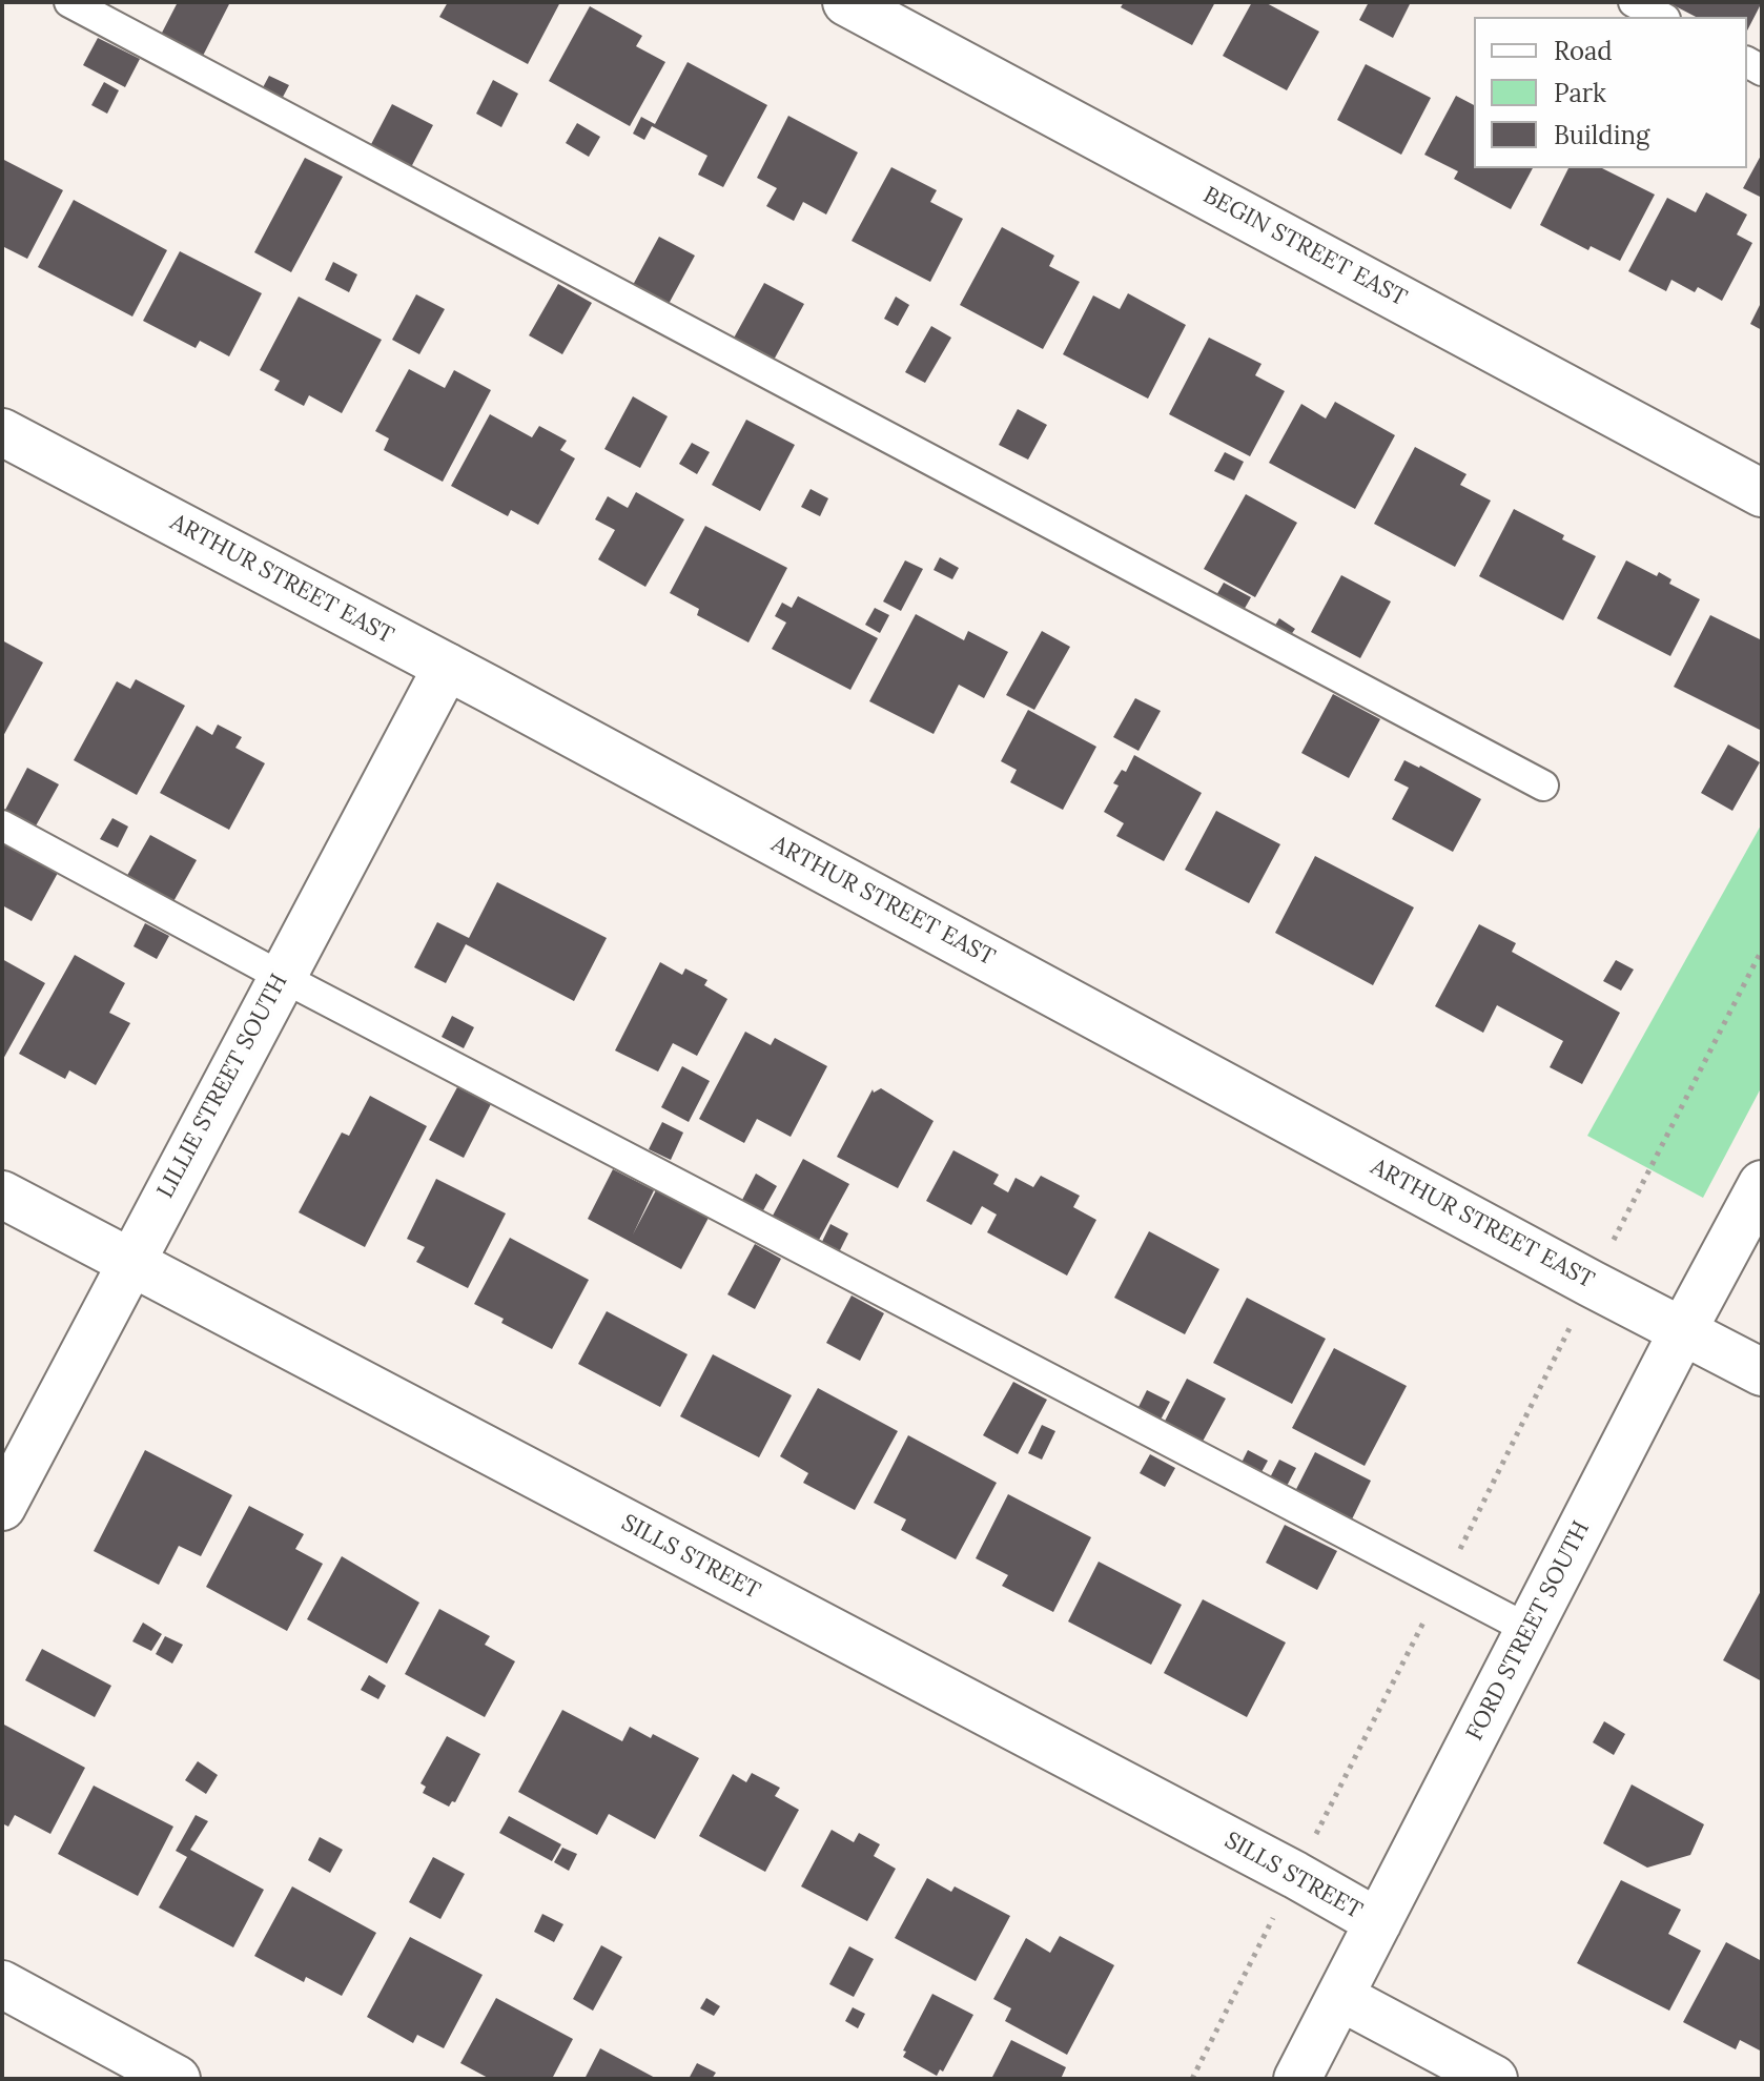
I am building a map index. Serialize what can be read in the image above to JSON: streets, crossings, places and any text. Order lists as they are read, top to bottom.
{
  "streets": {
    "street": [
      "BEGIN STREET EAST",
      "ARTHUR STREET EAST",
      "LILLIE STREET SOUTH",
      "SILLS STREET",
      "FORD STREET SOUTH"
    ]
  },
  "crossings": [
    ["ARTHUR STREET EAST", "LILLIE STREET SOUTH"],
    ["ARTHUR STREET EAST", "FORD STREET SOUTH"],
    ["LILLIE STREET SOUTH", "SILLS STREET"],
    ["SILLS STREET", "FORD STREET SOUTH"]
  ],
  "legend": ["Road", "Park", "Building"]
}
